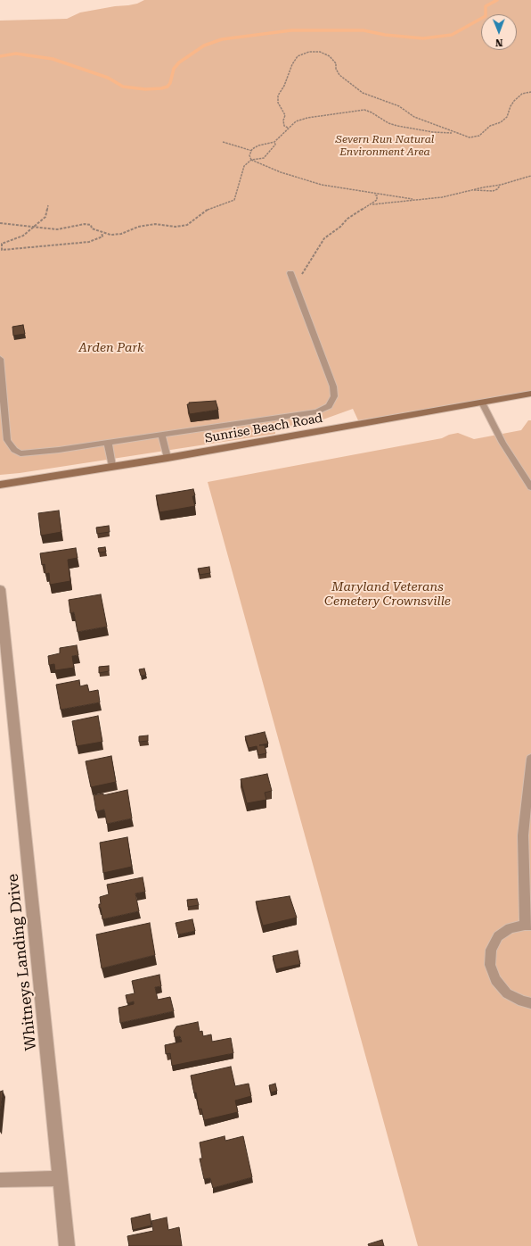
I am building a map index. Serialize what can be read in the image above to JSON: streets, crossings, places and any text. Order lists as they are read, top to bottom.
{
  "streets": {
    "street": ["Sunrise Beach Road", "Whitneys Landing Drive"]
  },
  "parks": ["Severn Run Natural Environment Area", "Arden Park", "Maryland Veterans Cemetery Crownsville"],
  "north": "bottom"
}
